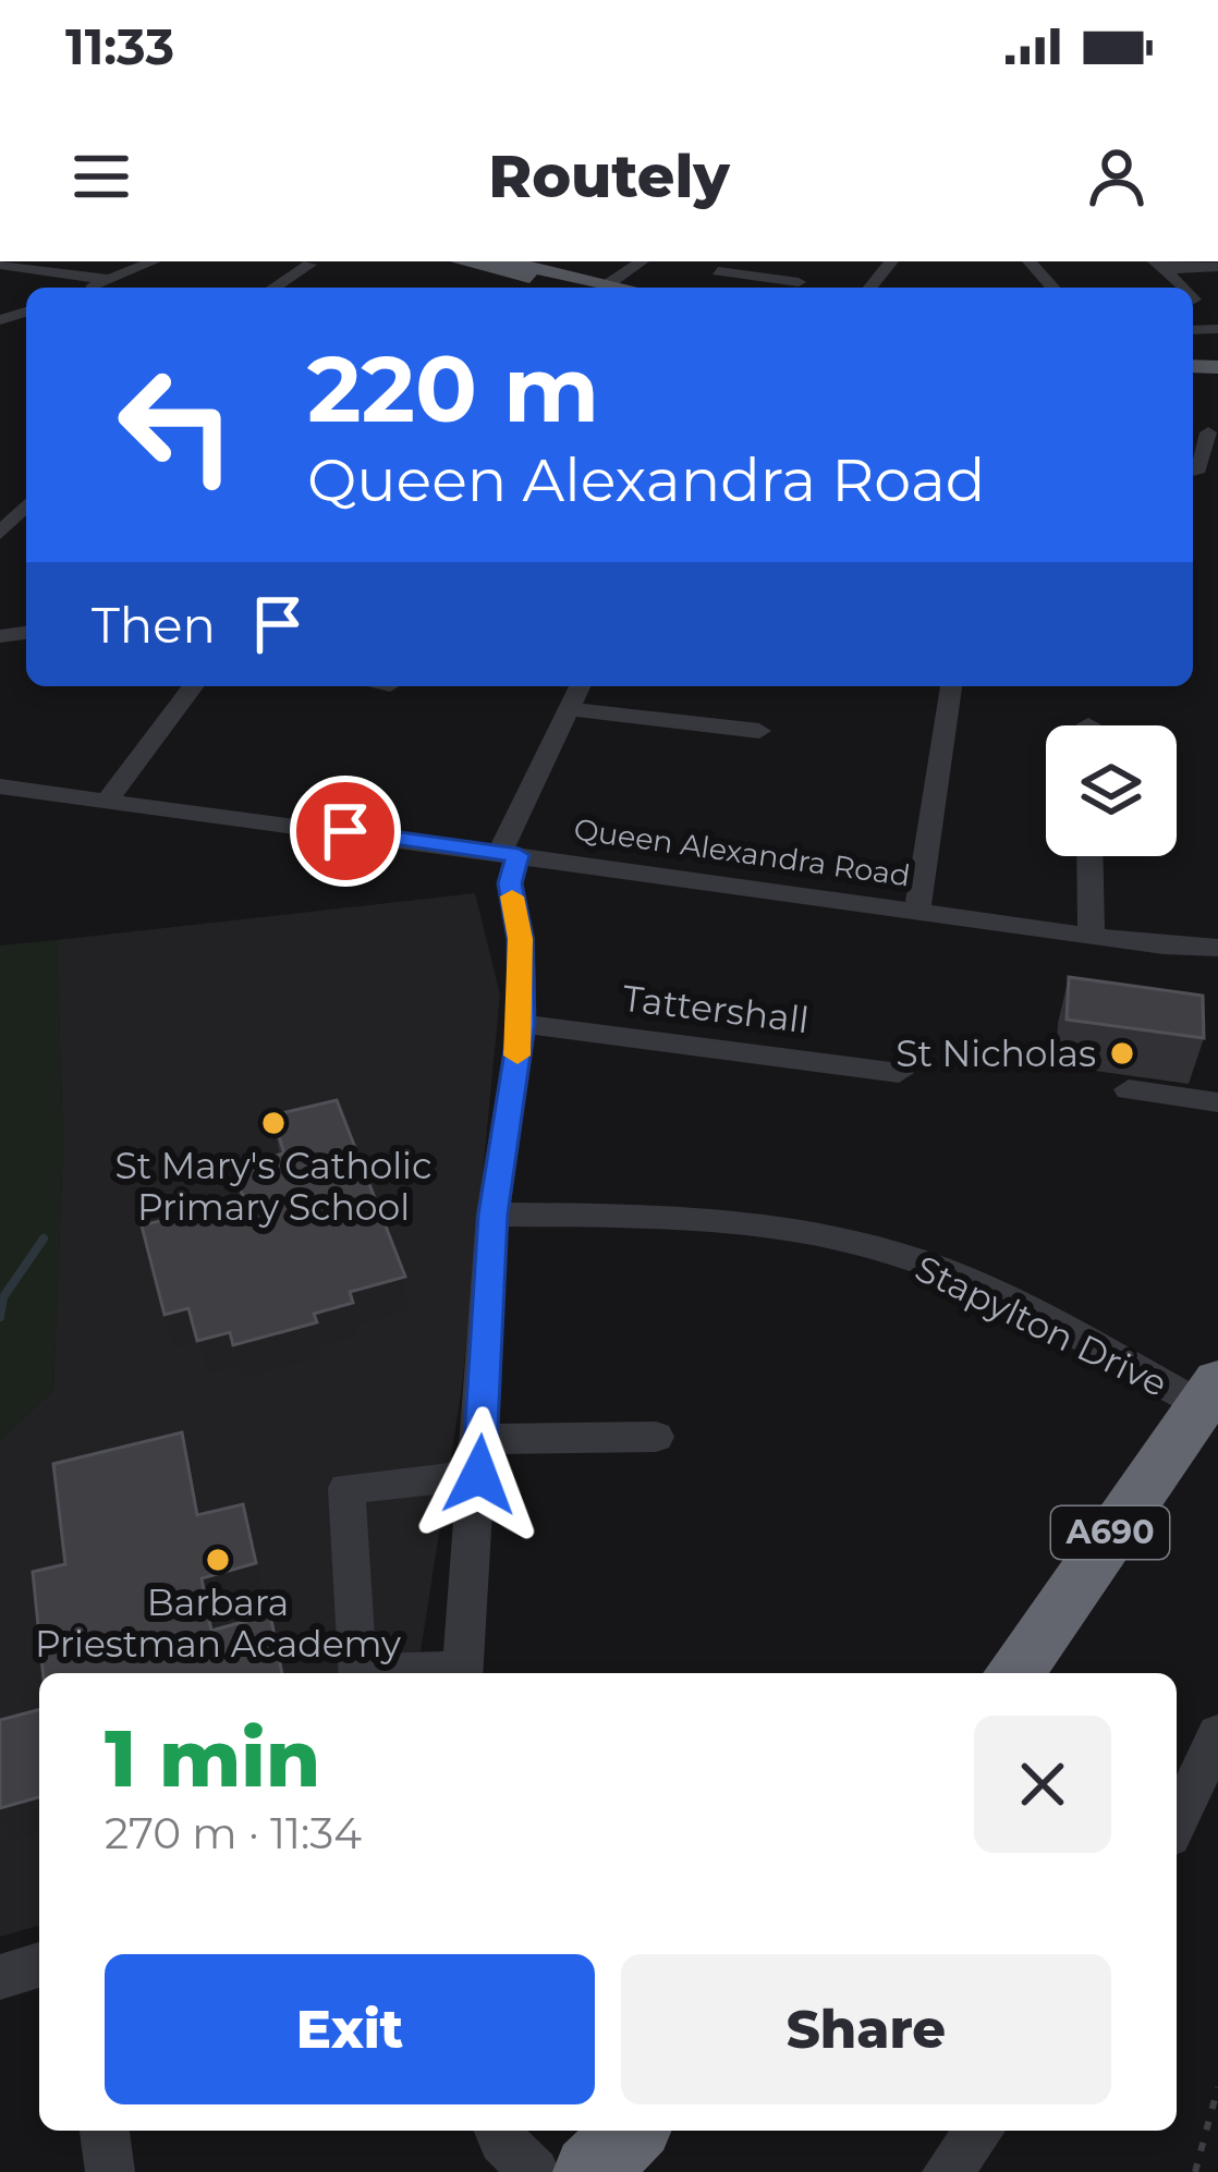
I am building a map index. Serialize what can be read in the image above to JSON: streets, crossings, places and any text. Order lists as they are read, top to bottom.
{
  "streets": {
    "highway": ["A690"],
    "street": ["Queen Alexandra Road", "Tattershall", "Stapylton Drive"]
  },
  "crossings": [
    ["Stapylton Drive", "A690"]
  ],
  "places": ["St Nicholas", "St Mary's Catholic Primary School", "Barbara Priestman Academy"],
  "page": {
    "status": "11:33",
    "header": "Routely",
    "turn": ["220 m", "Queen Alexandra Road"],
    "then": "Then",
    "heading": ["1 min", "270 m · 11:34"],
    "buttons": ["Exit", "Share"]
  }
}
